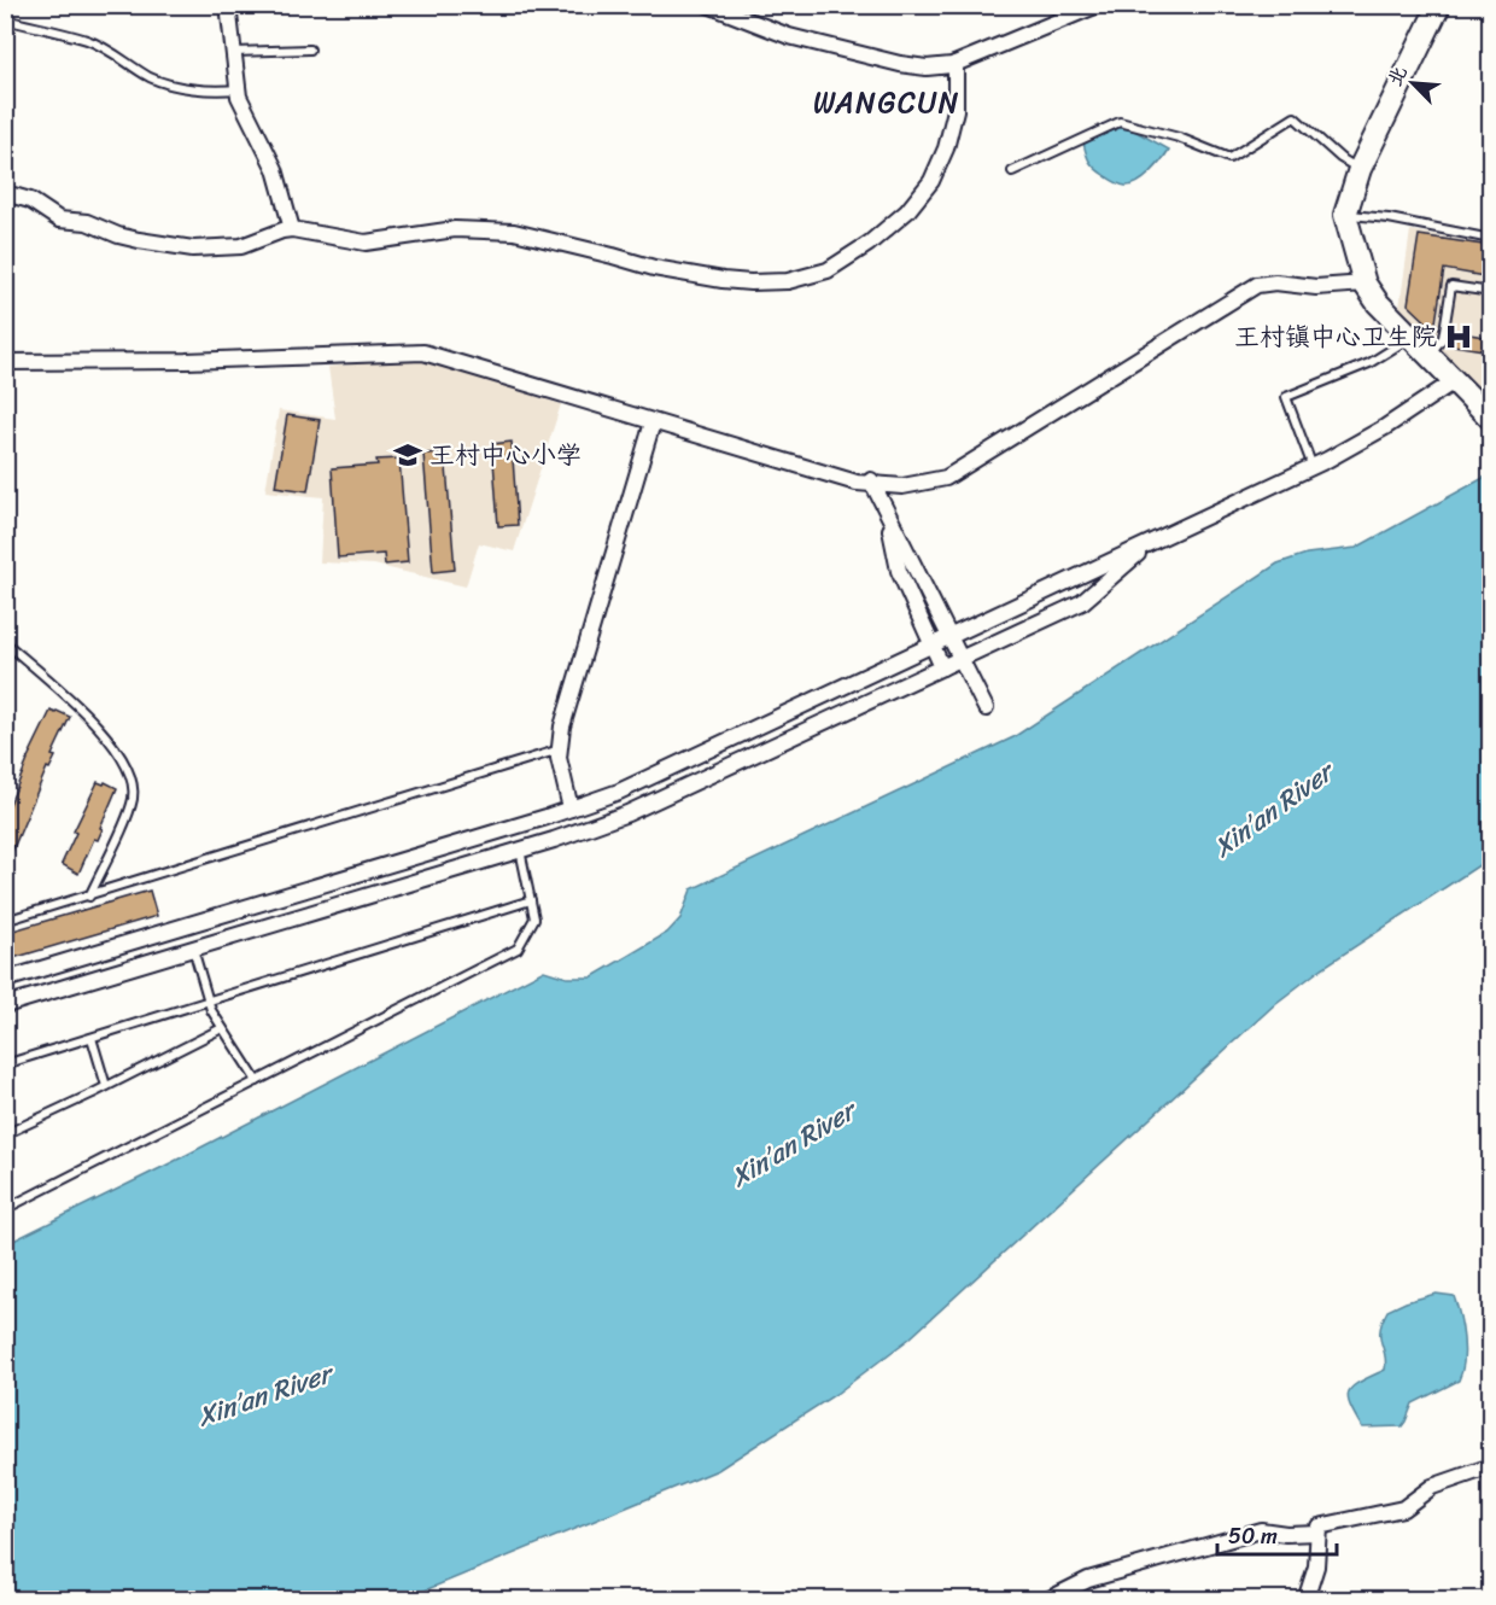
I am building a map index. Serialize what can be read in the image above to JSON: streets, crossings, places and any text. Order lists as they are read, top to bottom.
{
  "districts": ["WANGCUN"],
  "water": ["Xin’an River"],
  "places": {
    "hospital": ["王村镇中心卫生院"],
    "school or university": ["王村中心小学"]
  },
  "scale_bar": "50 m",
  "north": "top left"
}
